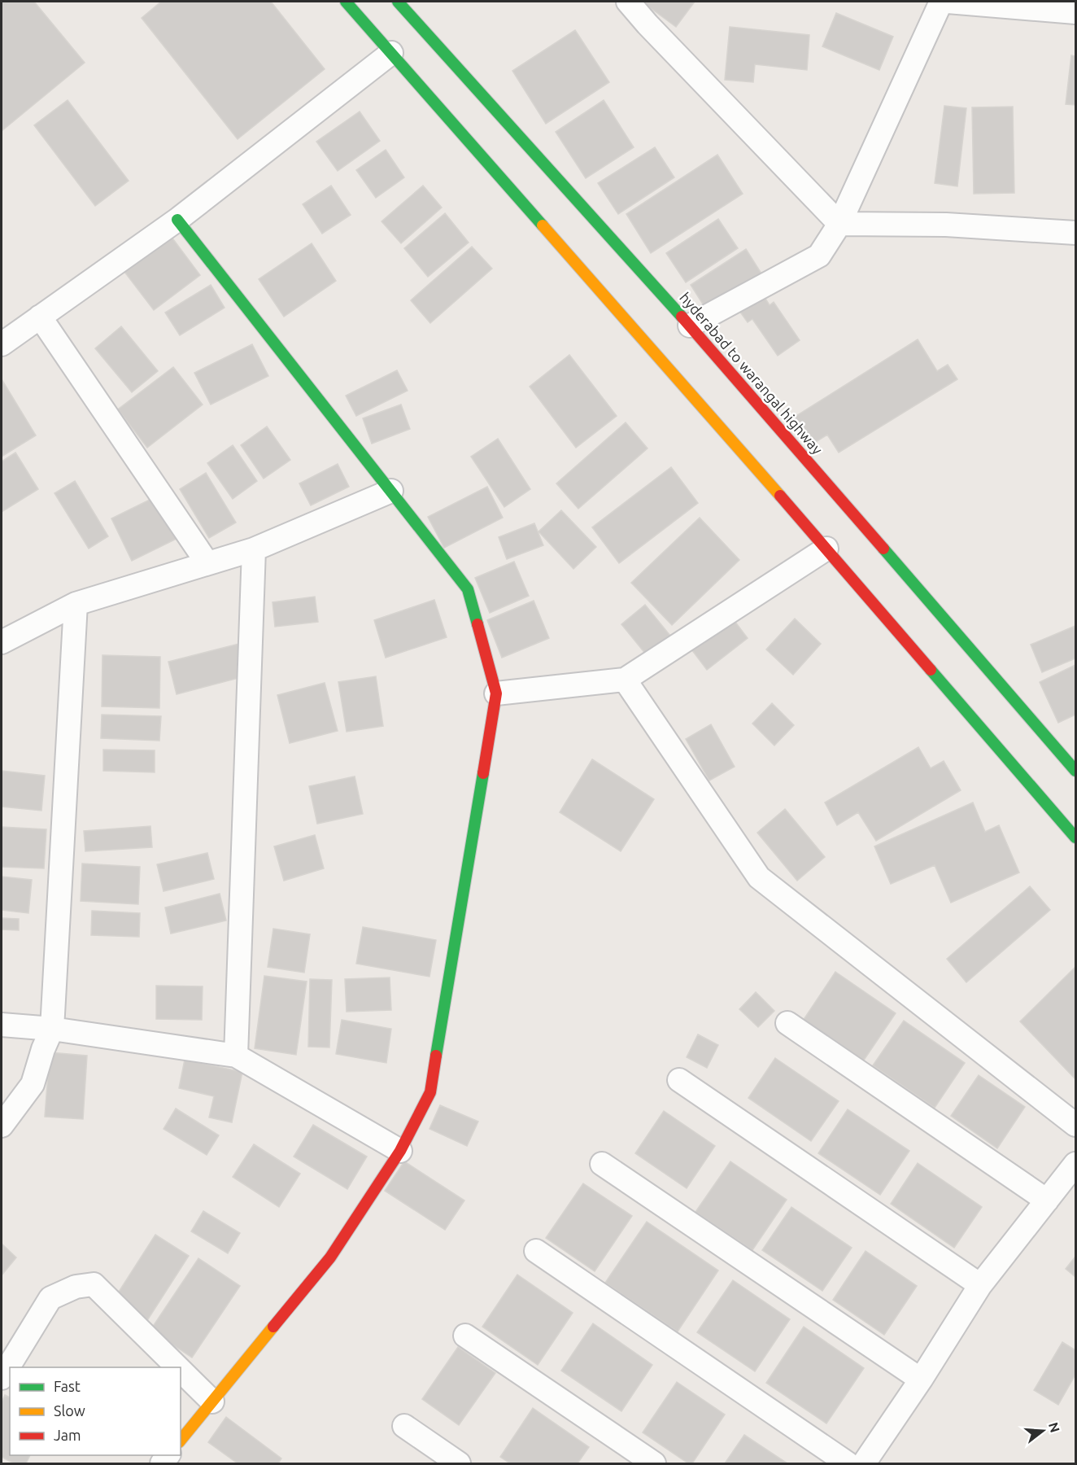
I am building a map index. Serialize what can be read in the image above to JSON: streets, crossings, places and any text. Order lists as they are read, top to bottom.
{
  "streets": {
    "main road": ["hyderabad to warangal highway"]
  },
  "legend": ["Fast", "Slow", "Jam"],
  "north": "right"
}
